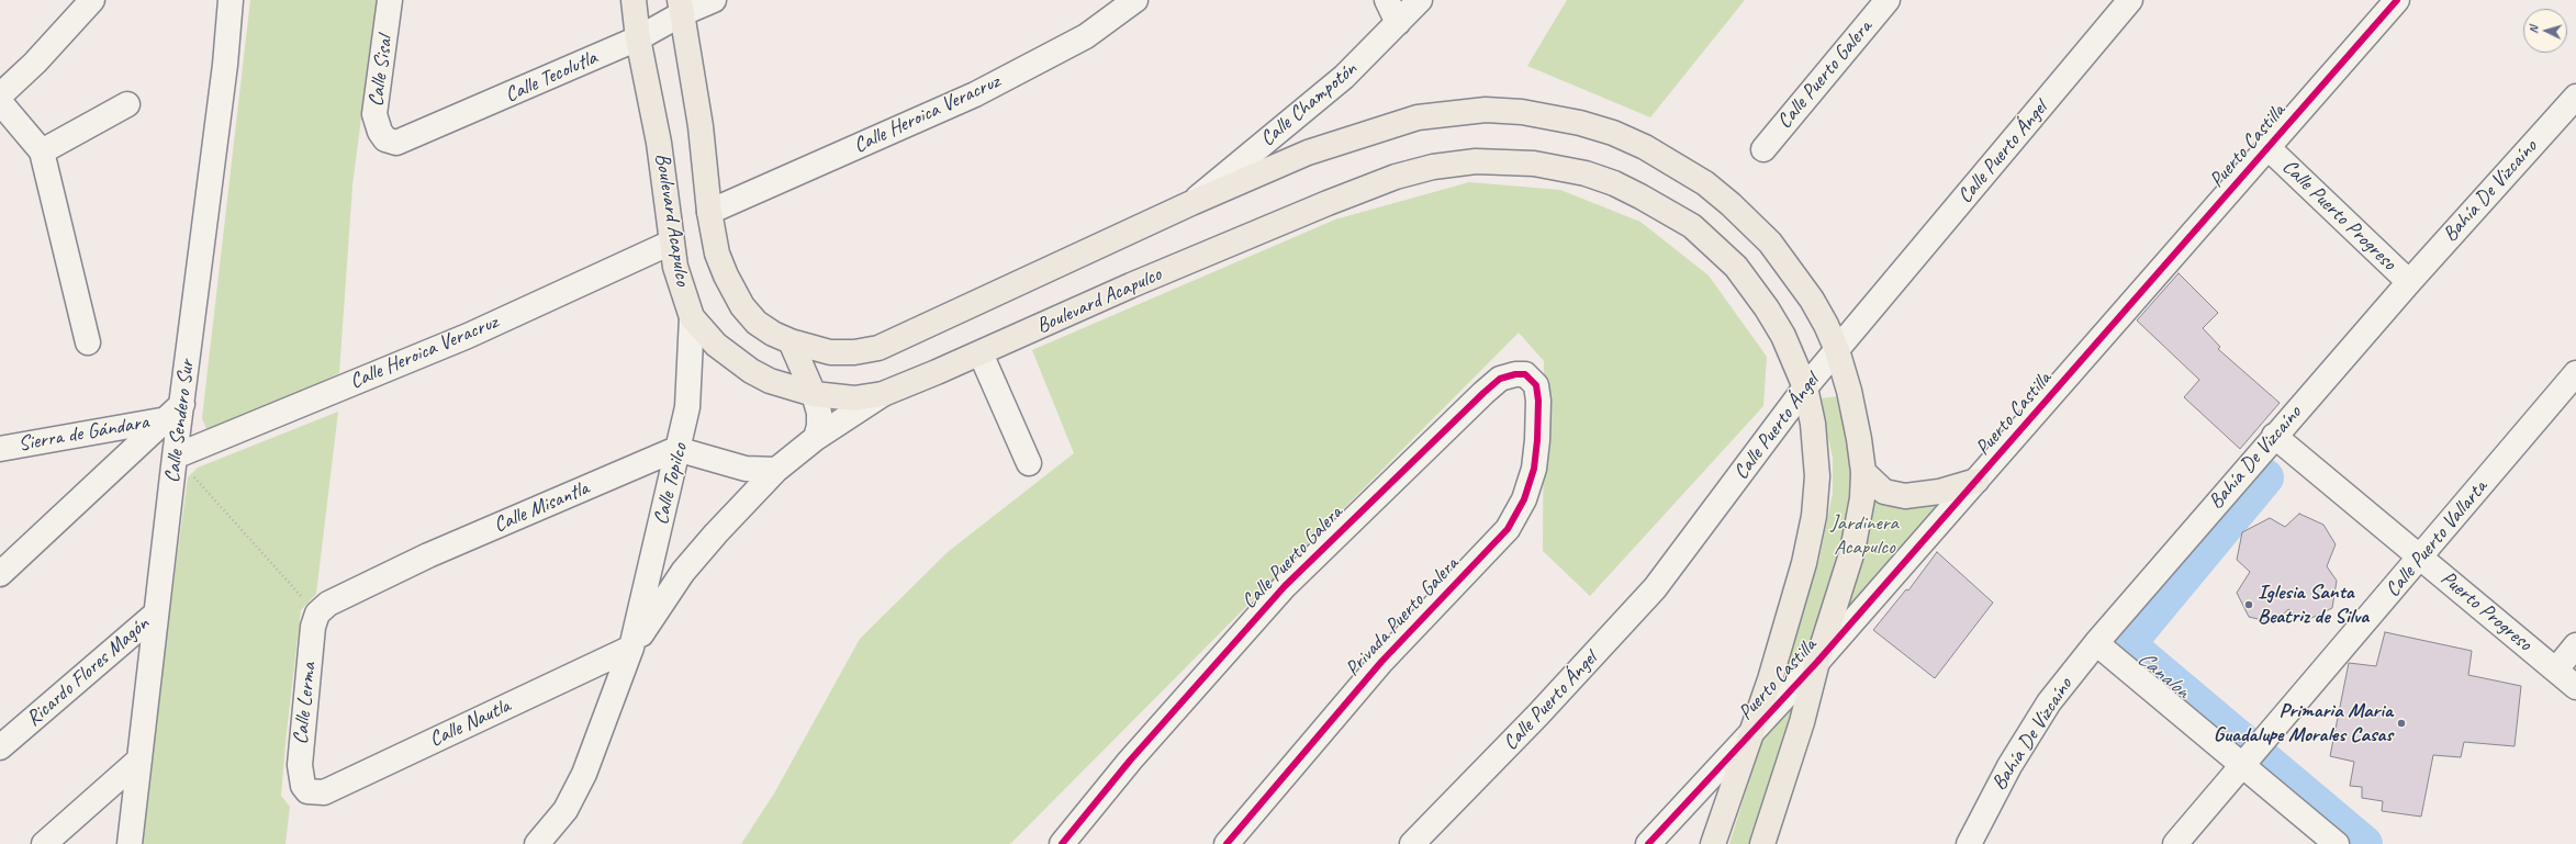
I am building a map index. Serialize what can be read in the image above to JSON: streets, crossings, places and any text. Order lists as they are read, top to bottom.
{
  "streets": {
    "main road": ["Boulevard Acapulco"],
    "street": [
      "Calle Sisal",
      "Calle Puerto Galera",
      "Calle Tecolutla",
      "Calle Champotón",
      "Calle Heroica Veracruz",
      "Puerto Castilla",
      "Calle Puerto Ángel",
      "Bahía De Vizcaíno",
      "Calle Puerto Progreso",
      "Calle Sendero Sur",
      "Sierra de Gándara",
      "Calle Topilco",
      "Calle Misantla",
      "Calle Puerto Vallarta",
      "Puerto Progreso",
      "Privada Puerto Galera",
      "Ricardo Flores Magón",
      "Calle Lerma",
      "Calle Nautla"
    ]
  },
  "crossings": [
    ["Calle Sisal", "Calle Tecolutla"],
    ["Calle Puerto Galera", "Privada Puerto Galera"],
    ["Calle Tecolutla", "Boulevard Acapulco"],
    ["Calle Champotón", "Boulevard Acapulco"],
    ["Calle Heroica Veracruz", "Boulevard Acapulco"],
    ["Calle Heroica Veracruz", "Calle Sendero Sur"],
    ["Puerto Castilla", "Calle Puerto Progreso"],
    ["Calle Puerto Ángel", "Boulevard Acapulco"],
    ["Bahía De Vizcaíno", "Calle Puerto Progreso"],
    ["Bahía De Vizcaíno", "Puerto Progreso"],
    ["Boulevard Acapulco", "Calle Topilco"],
    ["Calle Sendero Sur", "Sierra de Gándara"],
    ["Calle Sendero Sur", "Ricardo Flores Magón"],
    ["Calle Topilco", "Calle Misantla"],
    ["Calle Topilco", "Calle Nautla"],
    ["Calle Misantla", "Calle Lerma"],
    ["Calle Puerto Vallarta", "Puerto Progreso"],
    ["Calle Lerma", "Calle Nautla"]
  ],
  "water": ["Canalon"],
  "parks": ["Jardinera Acapulco"],
  "places": ["Iglesia Santa Beatriz de Silva", "Primaria Maria Guadalupe Morales Casas"],
  "north": "left"
}
